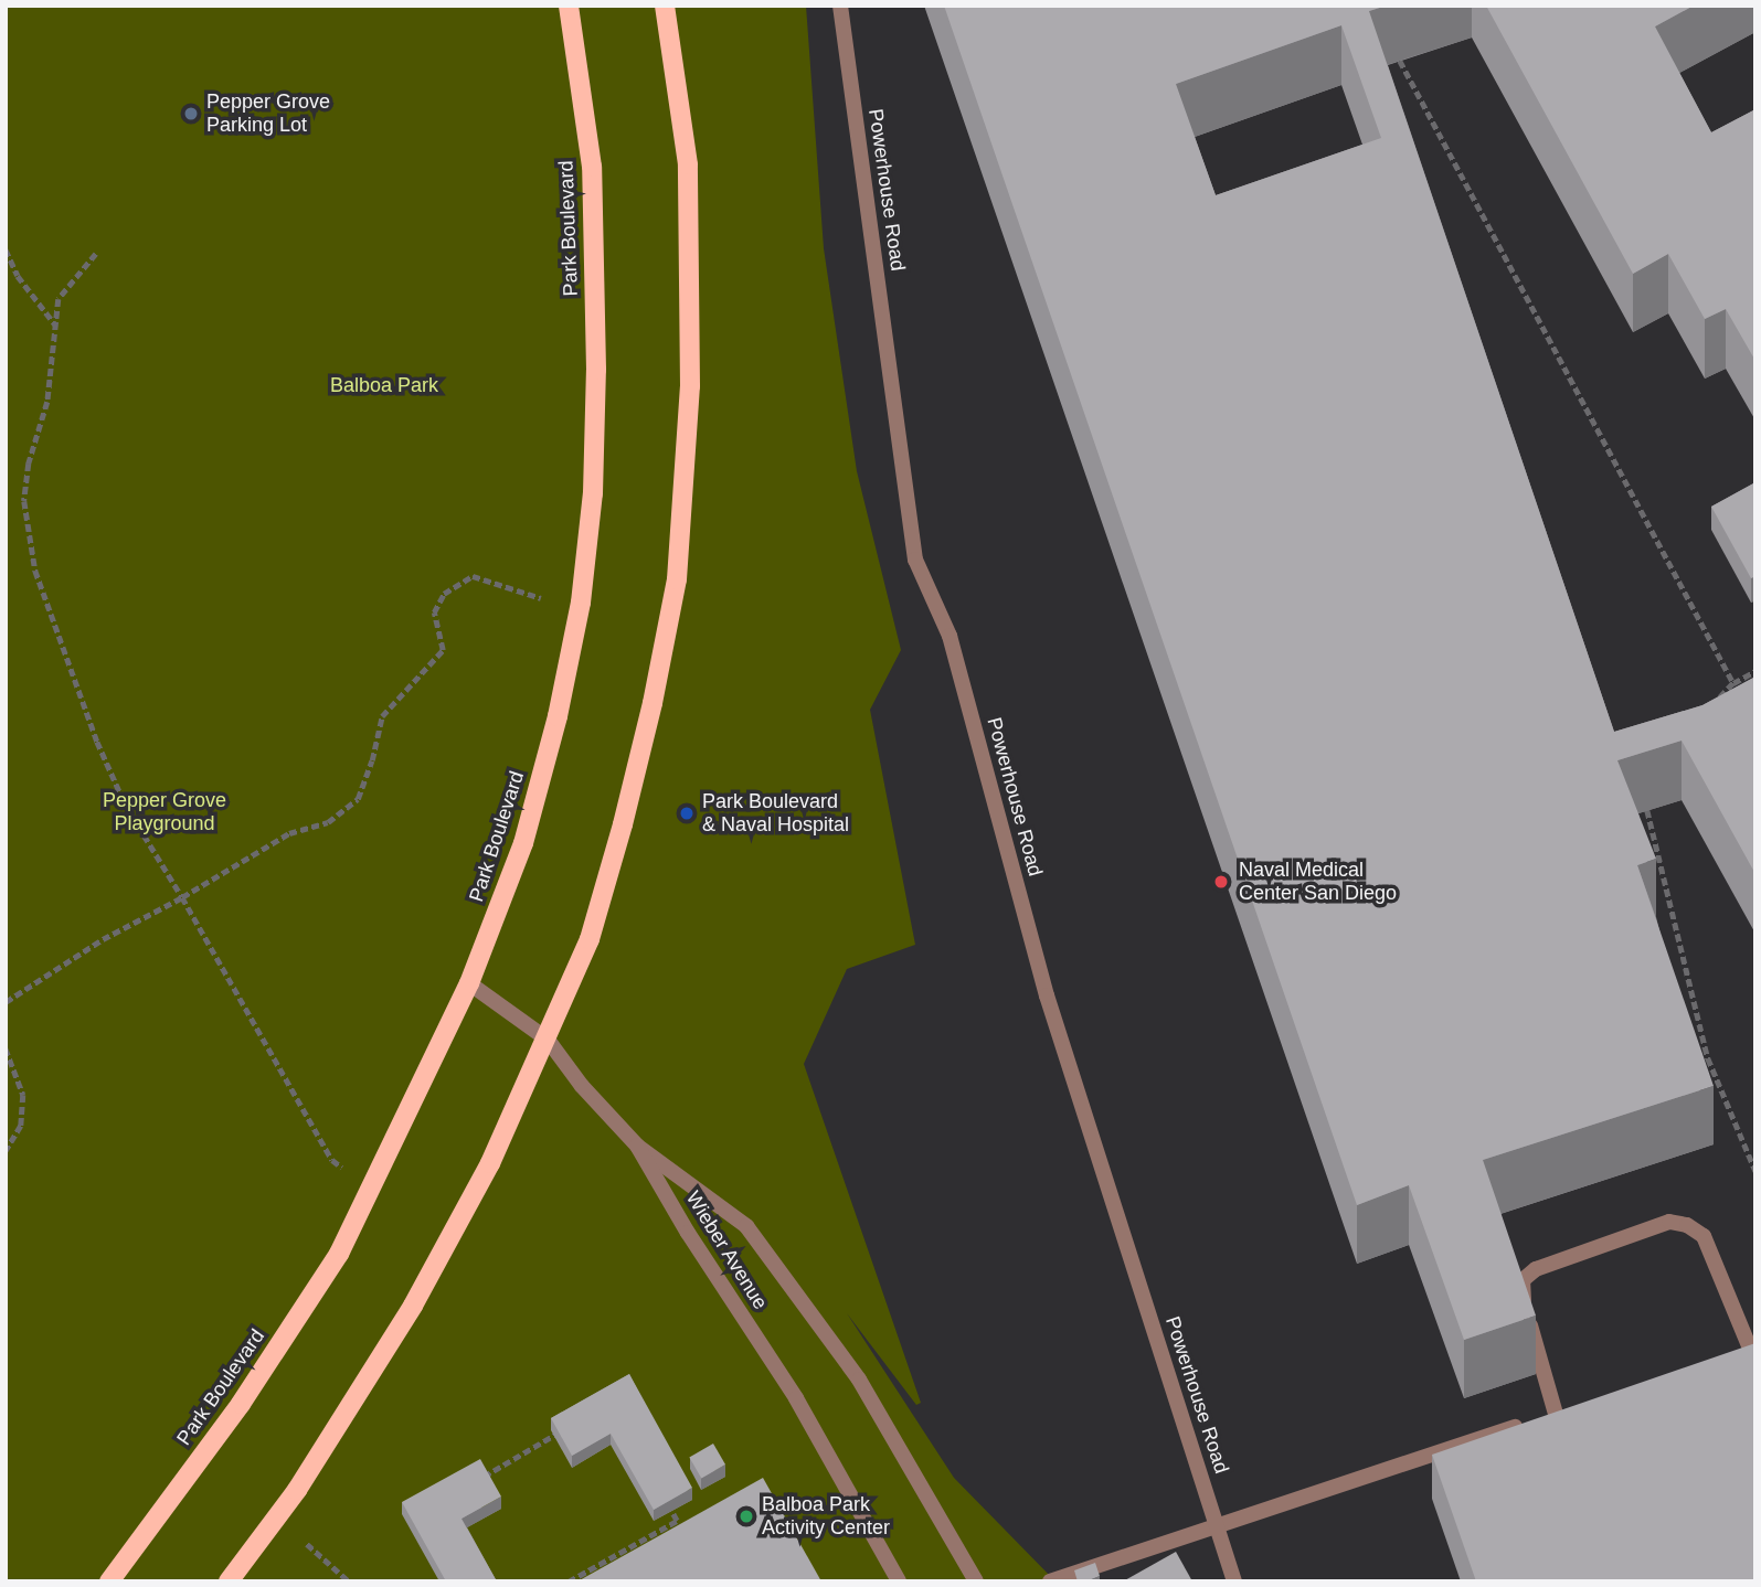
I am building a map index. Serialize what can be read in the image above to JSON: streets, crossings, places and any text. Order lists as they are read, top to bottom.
{
  "streets": {
    "main road": ["Park Boulevard"],
    "street": ["Powerhouse Road", "Wieber Avenue"]
  },
  "crossings": [
    ["Park Boulevard", "Wieber Avenue"]
  ],
  "parks": ["Balboa Park", "Pepper Grove Playground"],
  "places": [
    "Pepper Grove Parking Lot",
    "Park Boulevard & Naval Hospital",
    "Naval Medical Center San Diego",
    "Balboa Park Activity Center"
  ]
}
